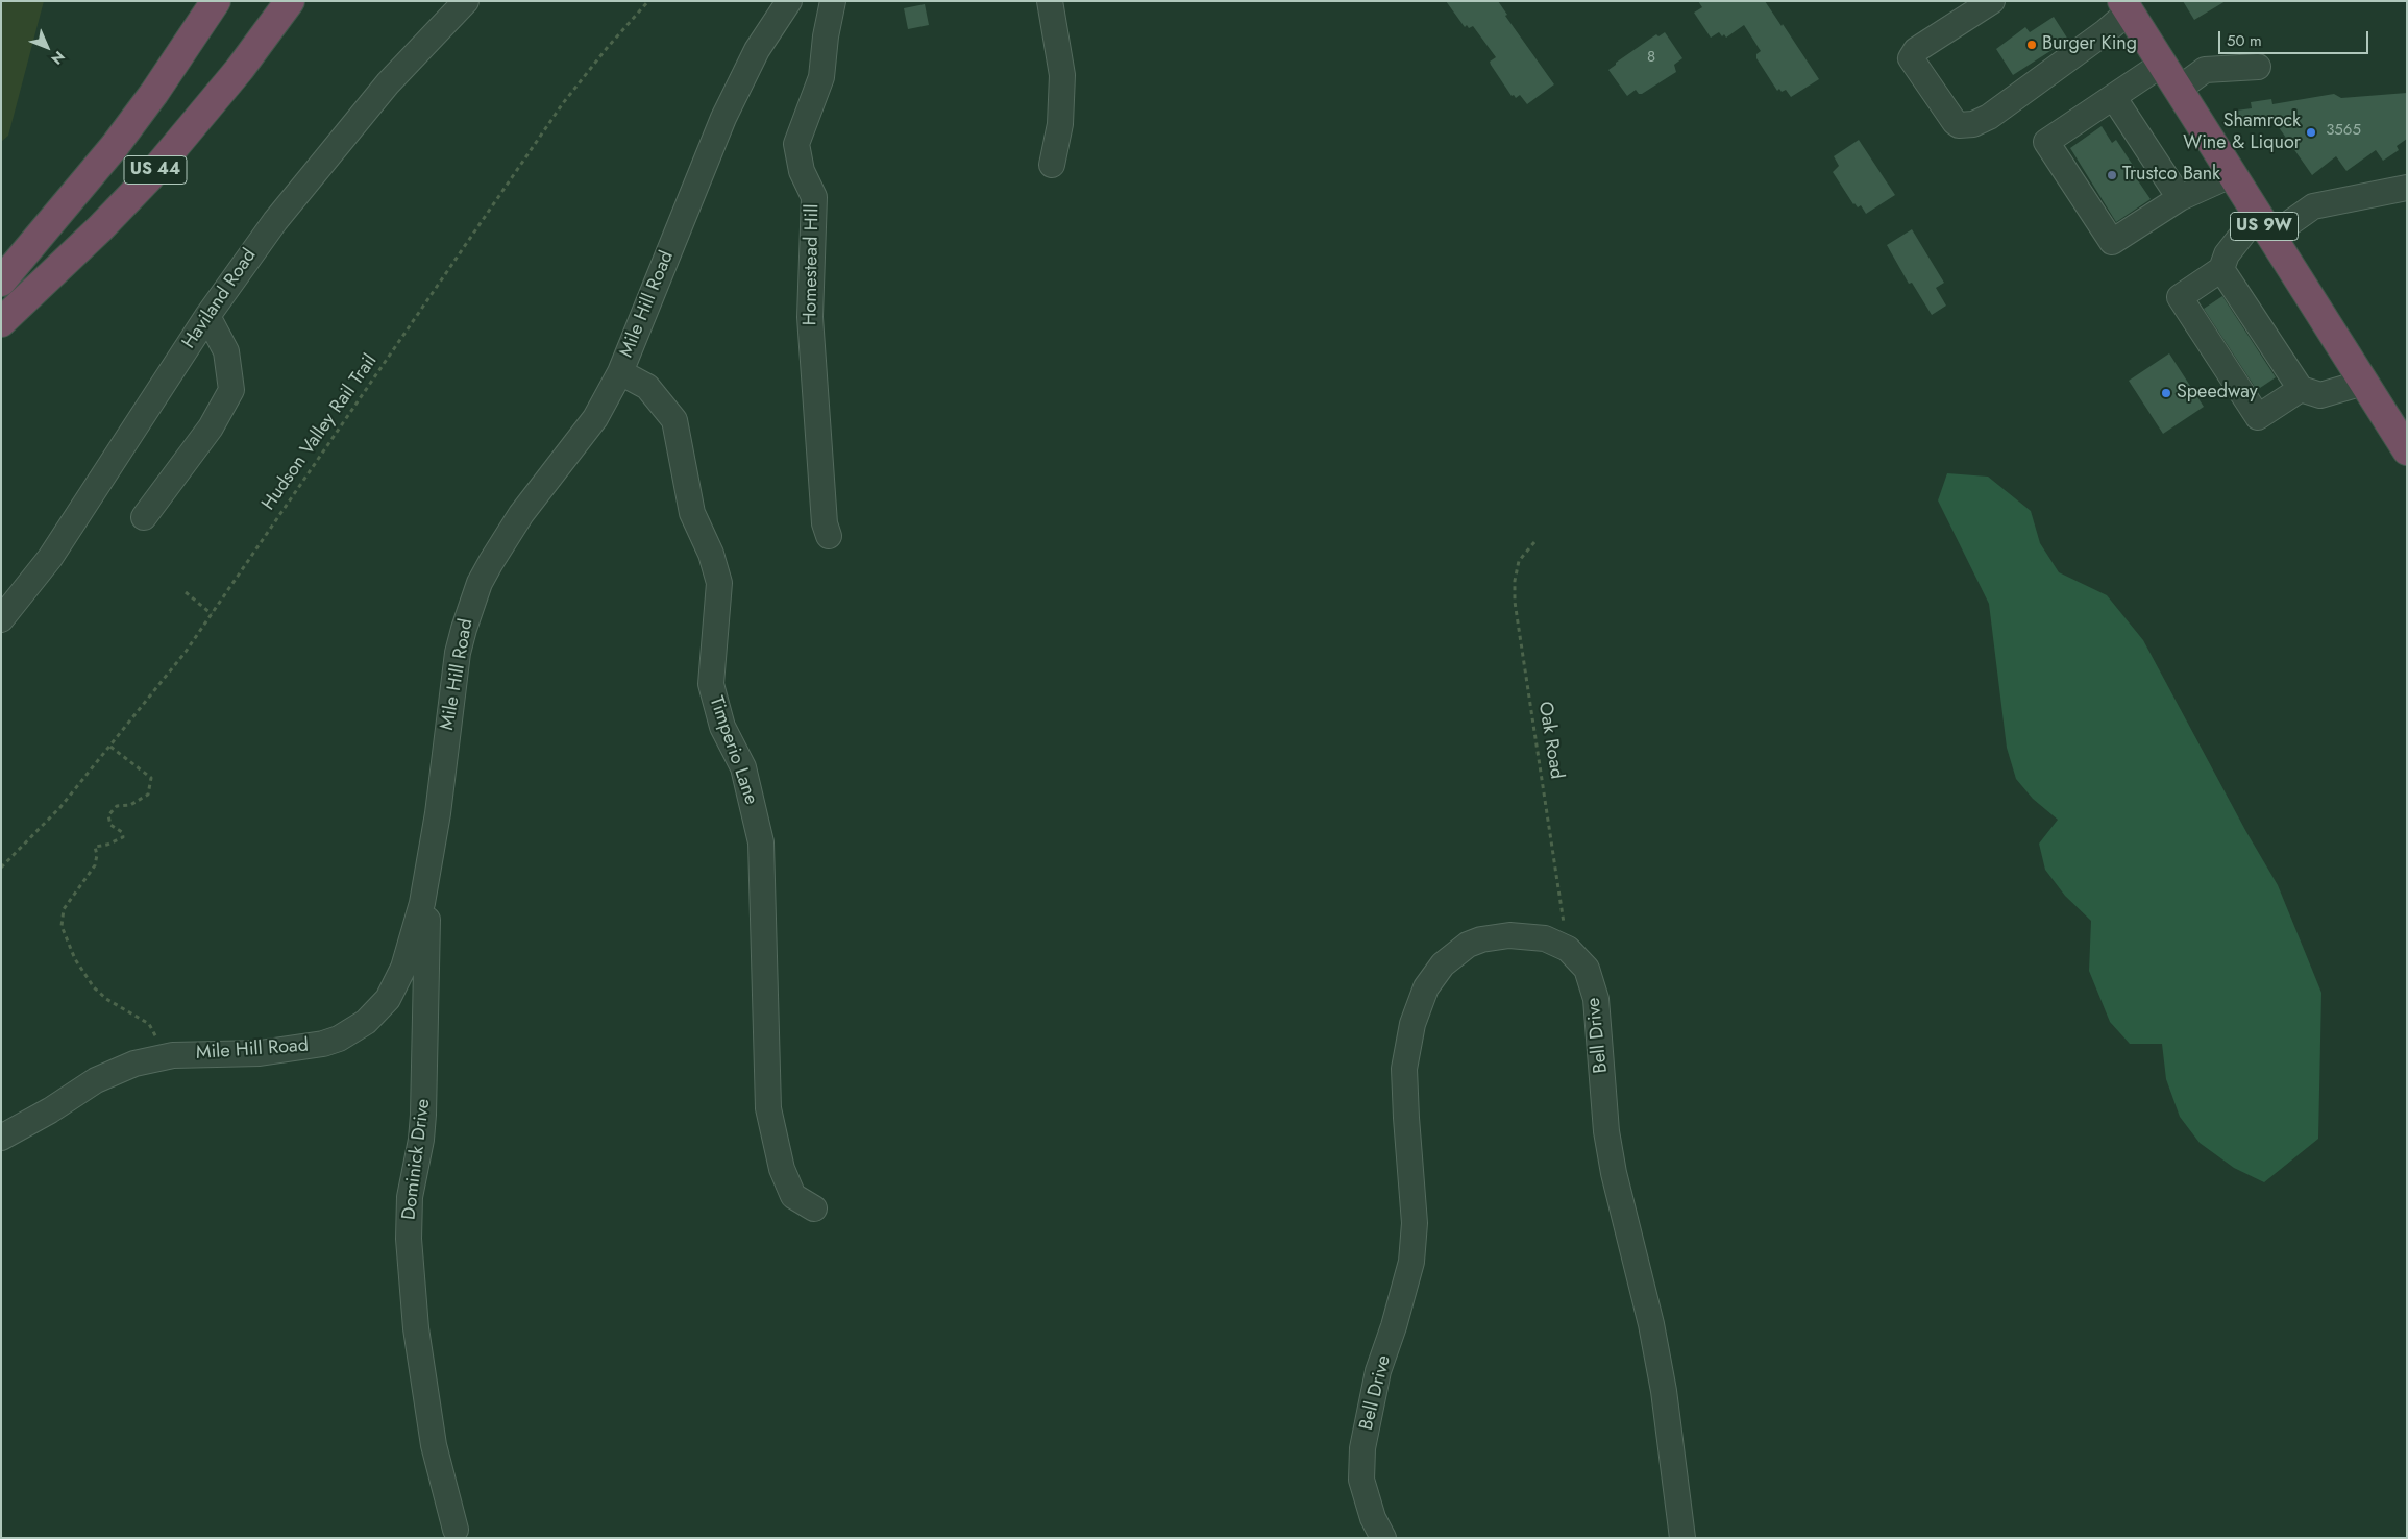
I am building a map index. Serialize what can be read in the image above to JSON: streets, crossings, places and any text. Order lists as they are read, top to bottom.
{
  "streets": {
    "highway": ["US 44", "US 9W"],
    "street": [
      "Homestead Hill",
      "Haviland Road",
      "Mile Hill Road",
      "Timperio Lane",
      "Bell Drive",
      "Dominick Drive"
    ],
    "path": ["Hudson Valley Rail Trail", "Oak Road"]
  },
  "crossings": [
    ["Mile Hill Road", "Timperio Lane"],
    ["Mile Hill Road", "Dominick Drive"],
    ["Oak Road", "Bell Drive"]
  ],
  "places": [
    "Burger King",
    "Shamrock Wine & Liquor",
    "Trustco Bank",
    "Speedway"
  ],
  "house_numbers": ["8", "3565"],
  "scale_bar": "50 m",
  "north": "bottom right"
}
